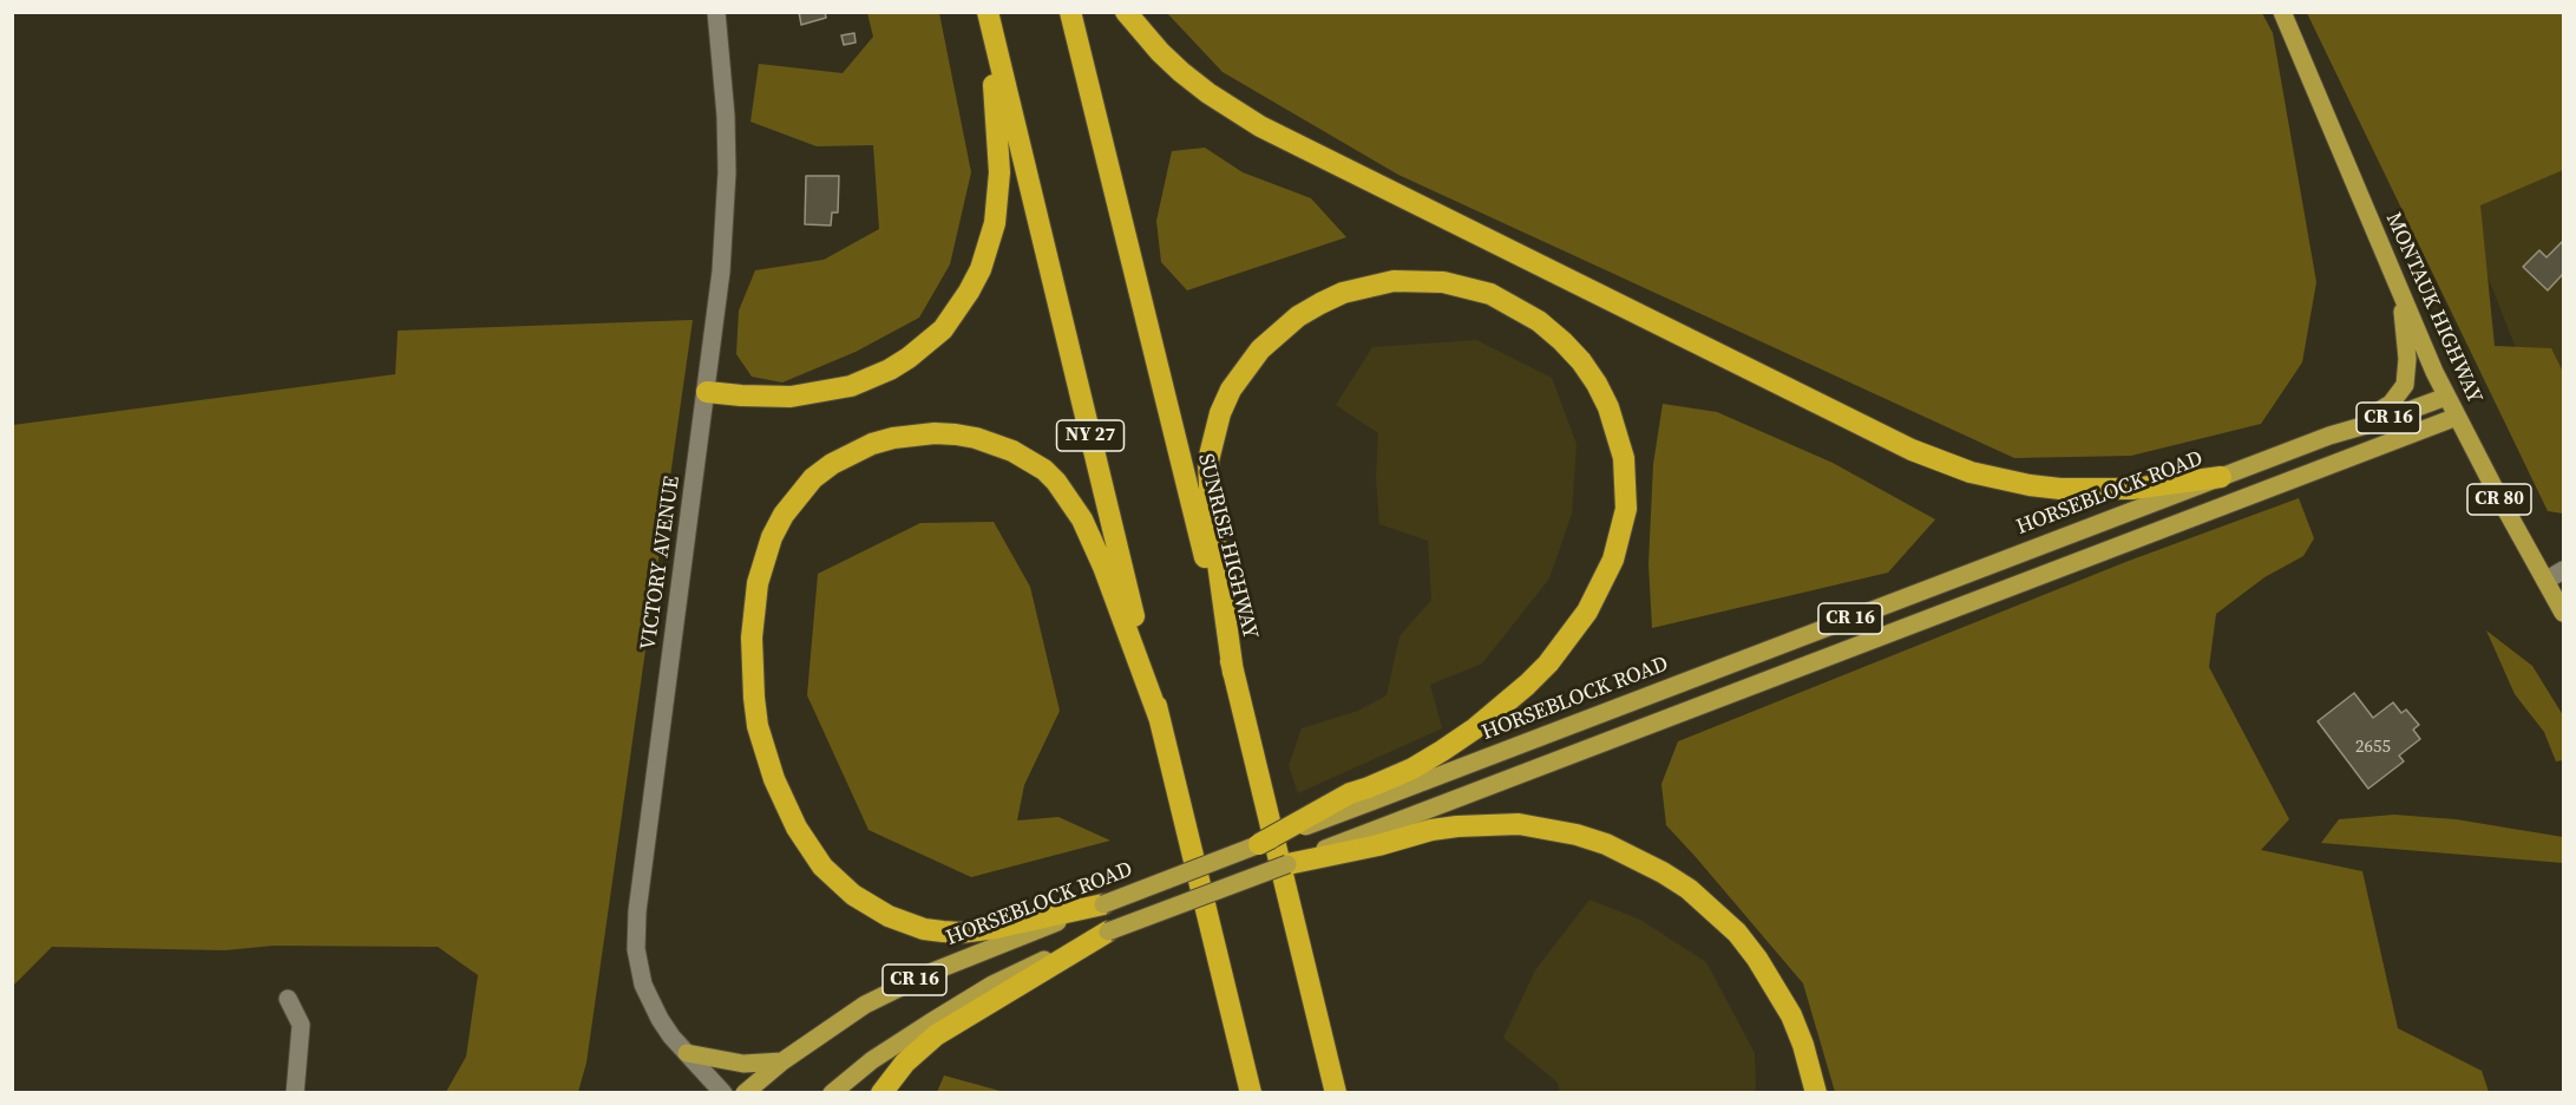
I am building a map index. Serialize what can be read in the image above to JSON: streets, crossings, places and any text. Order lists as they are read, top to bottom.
{
  "streets": {
    "highway": ["NY 27", "SUNRISE HIGHWAY"],
    "main road": [
      "MONTAUK HIGHWAY",
      "CR 16",
      "HORSEBLOCK ROAD",
      "CR 80"
    ],
    "street": ["VICTORY AVENUE"]
  },
  "crossings": [
    ["MONTAUK HIGHWAY", "CR 16"],
    ["MONTAUK HIGHWAY", "HORSEBLOCK ROAD"]
  ],
  "house_numbers": ["2655"]
}
